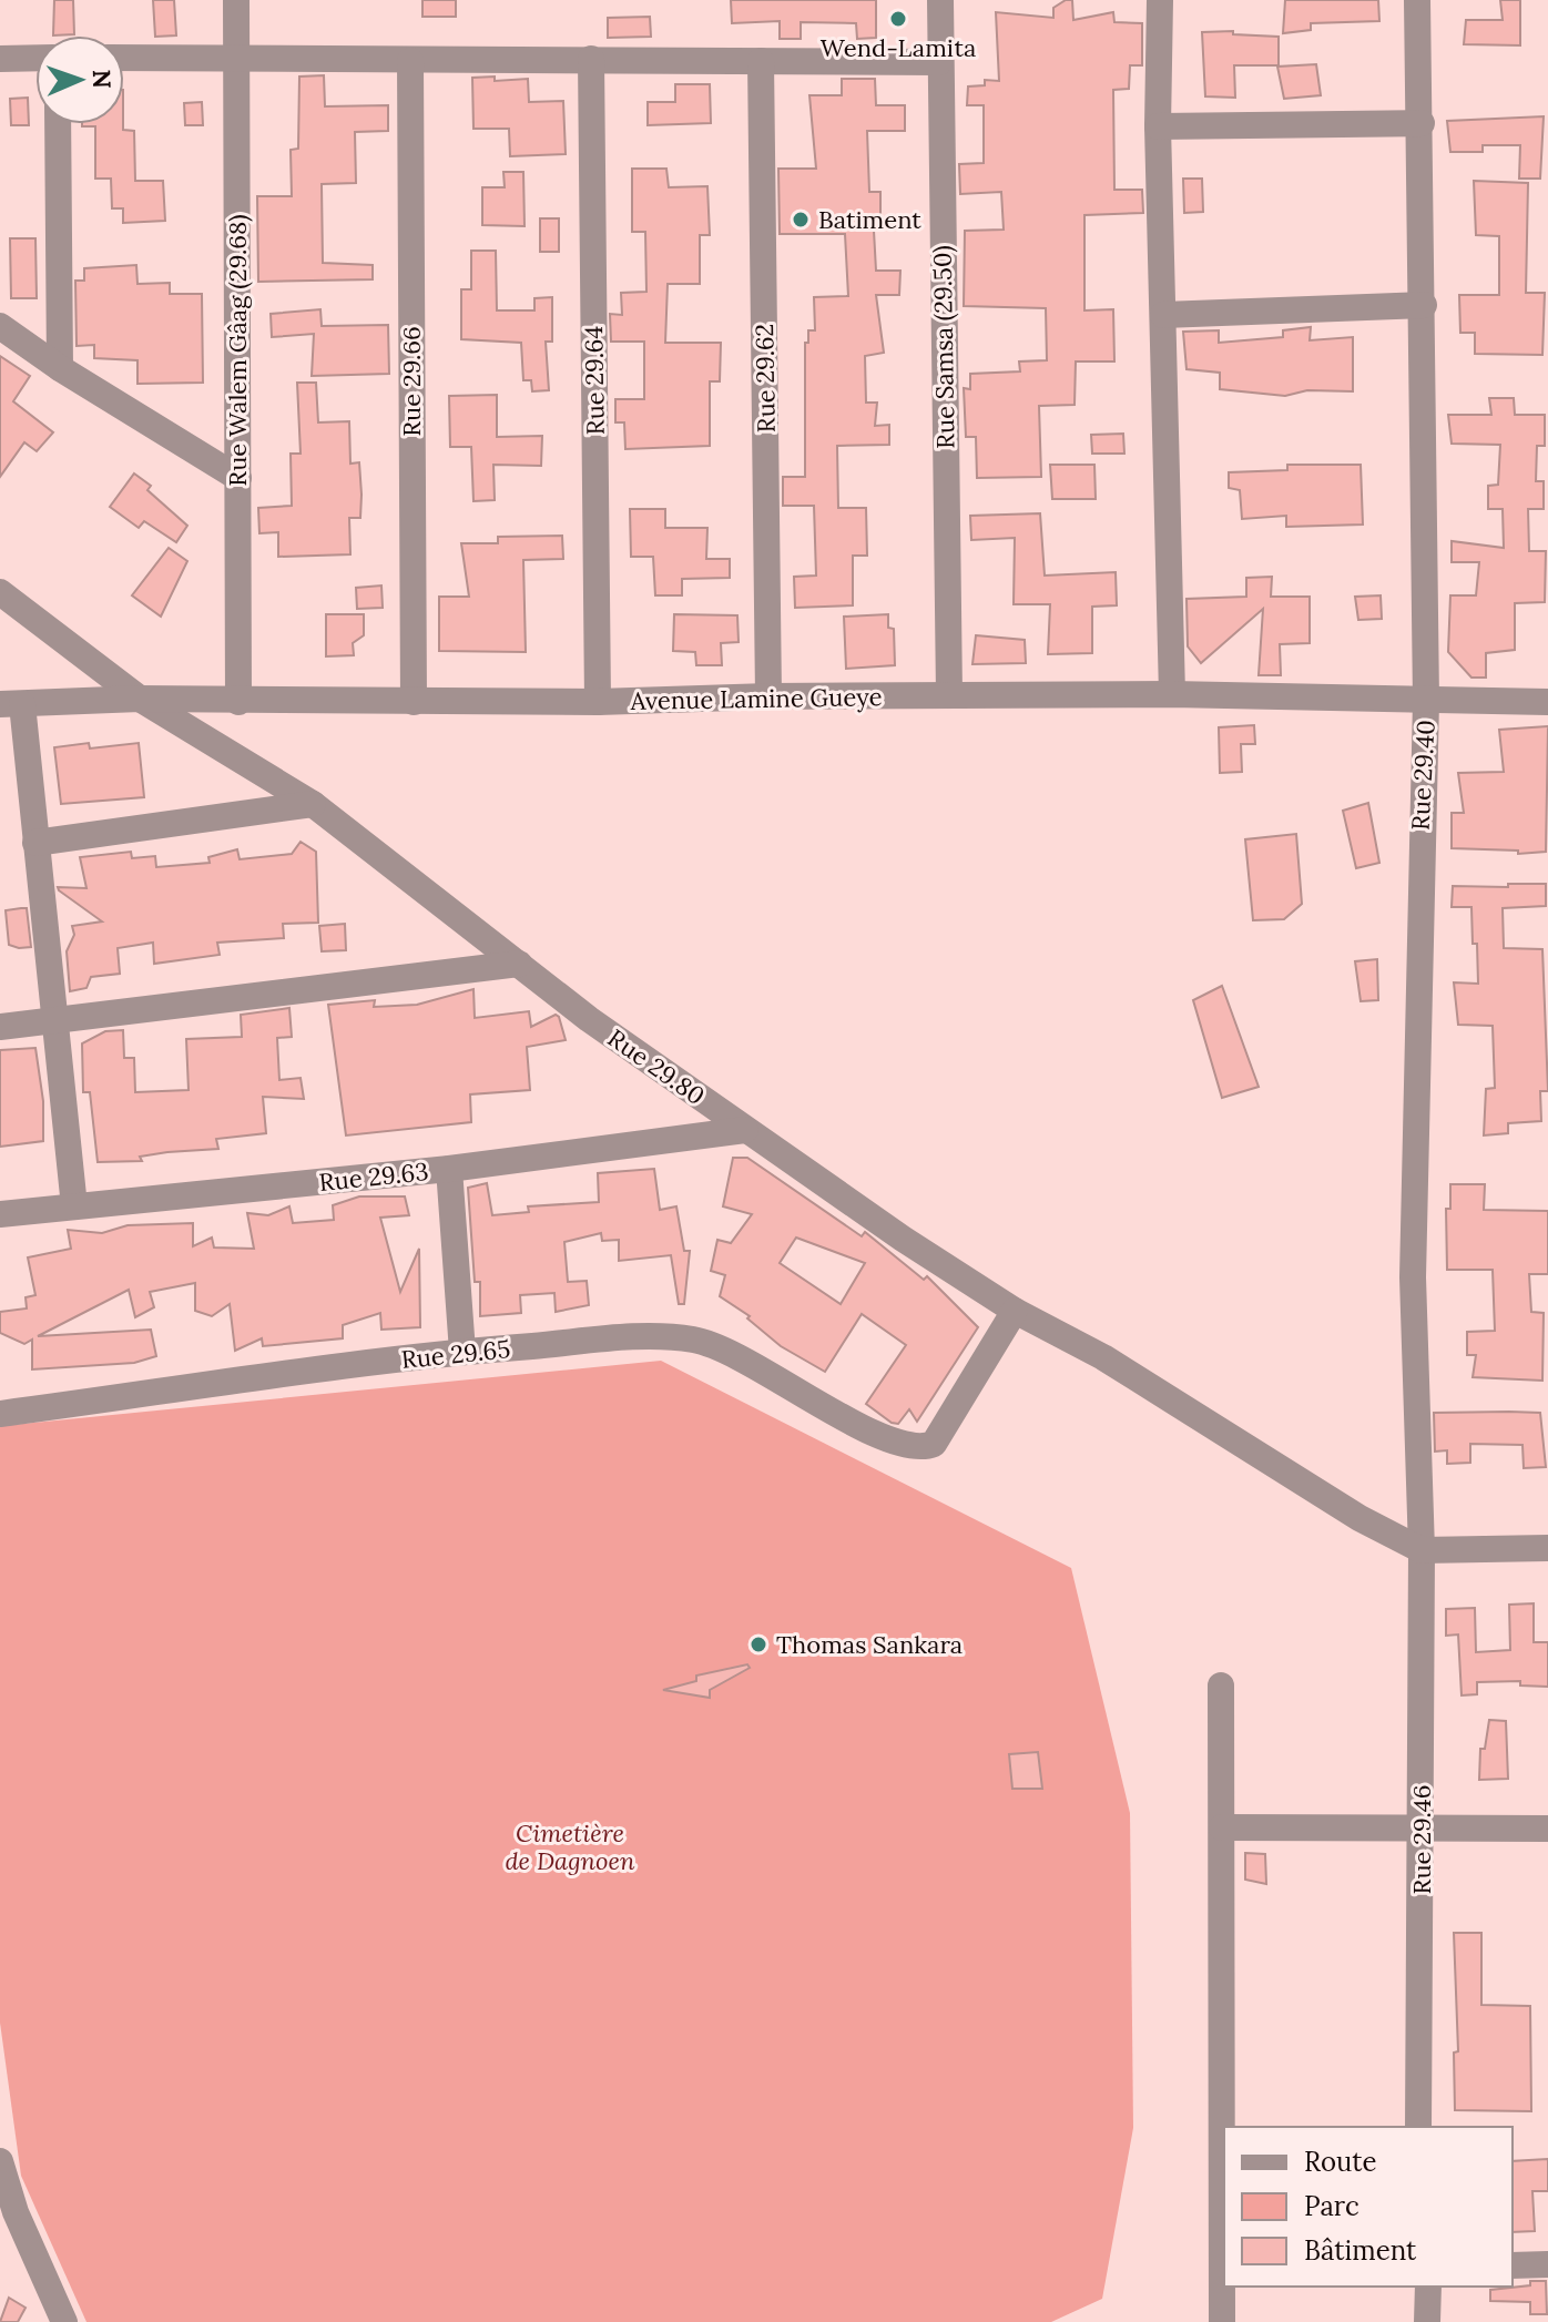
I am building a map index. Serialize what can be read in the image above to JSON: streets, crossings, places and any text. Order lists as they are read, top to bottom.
{
  "streets": {
    "street": [
      "Rue Samsa (29.50)",
      "Rue Walem Gâag (29.68)",
      "Rue 29.62",
      "Rue 29.64",
      "Rue 29.66",
      "Avenue Lamine Gueye",
      "Rue 29.40",
      "Rue 29.80",
      "Rue 29.63",
      "Rue 29.65",
      "Rue 29.46"
    ]
  },
  "crossings": [
    ["Rue Samsa (29.50)", "Avenue Lamine Gueye"],
    ["Rue Walem Gâag (29.68)", "Avenue Lamine Gueye"],
    ["Rue 29.62", "Avenue Lamine Gueye"],
    ["Rue 29.64", "Avenue Lamine Gueye"],
    ["Rue 29.66", "Avenue Lamine Gueye"],
    ["Avenue Lamine Gueye", "Rue 29.40"],
    ["Avenue Lamine Gueye", "Rue 29.80"],
    ["Rue 29.40", "Rue 29.80"],
    ["Rue 29.40", "Rue 29.46"],
    ["Rue 29.80", "Rue 29.63"],
    ["Rue 29.80", "Rue 29.65"],
    ["Rue 29.80", "Rue 29.46"]
  ],
  "parks": ["Cimetière de Dagnoen"],
  "places": ["Wend-Lamita", "Batiment", "Thomas Sankara"],
  "legend": ["Route", "Parc", "Bâtiment"],
  "north": "right"
}
